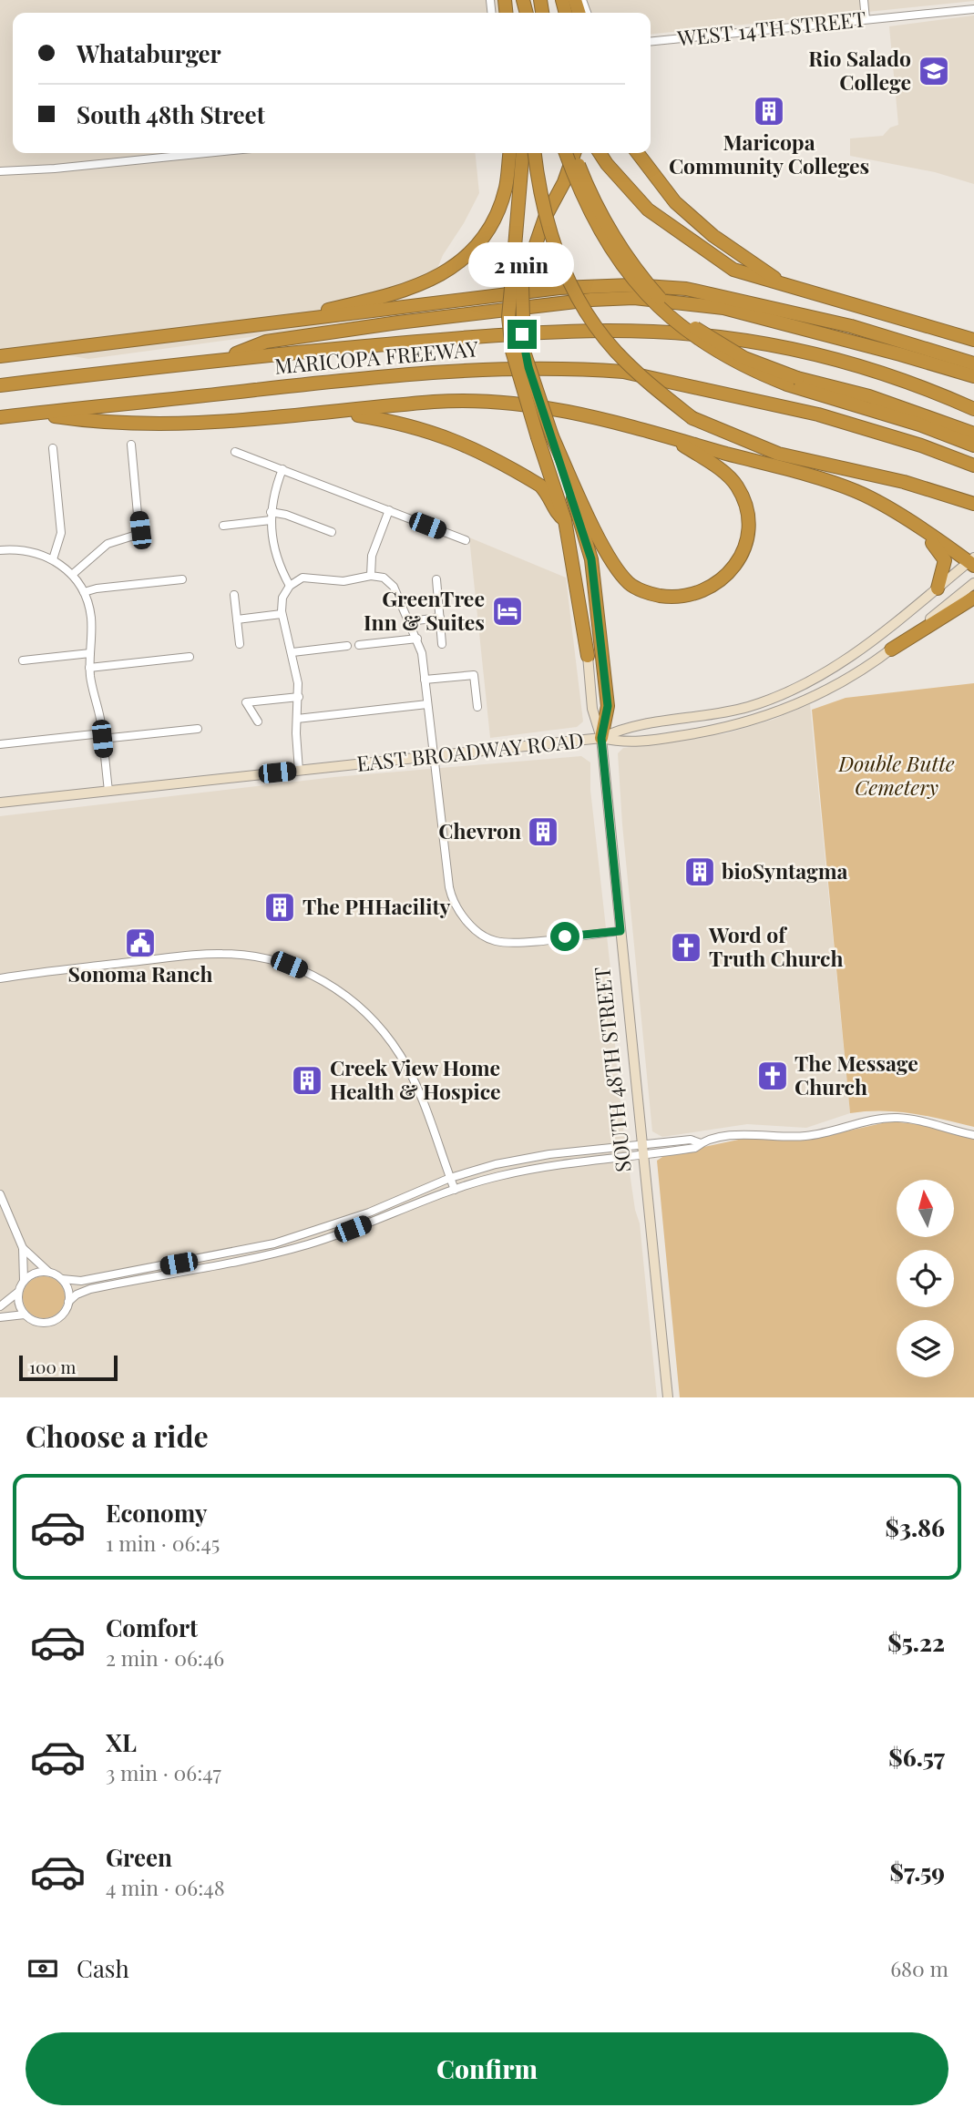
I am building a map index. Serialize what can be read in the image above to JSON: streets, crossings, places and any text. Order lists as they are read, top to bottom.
{
  "streets": {
    "highway": ["MARICOPA FREEWAY", "SOUTH 48TH STREET"],
    "main road": ["EAST BROADWAY ROAD"],
    "street": ["WEST 14TH STREET"]
  },
  "crossings": [
    ["EAST BROADWAY ROAD", "SOUTH 48TH STREET"]
  ],
  "parks": ["Double Butte Cemetery"],
  "places": {
    "school or university": ["Rio Salado College"],
    "building": [
      "Maricopa Community Colleges",
      "Chevron",
      "bioSyntagma",
      "The PHHacility",
      "Creek View Home Health & Hospice"
    ],
    "hotel": ["GreenTree Inn & Suites"],
    "public building": ["Sonoma Ranch"],
    "church": ["Word of Truth Church", "The Message Church"]
  },
  "scale_bar": "100 m",
  "north": "top",
  "page": {
    "banner": ["Whataburger", "South 48th Street"],
    "bubble": "2 min",
    "scale": "100 m",
    "heading": "Choose a ride",
    "list": [
      {
        "name": "Economy",
        "note": "1 min · 06:45",
        "value": "$3.86"
      },
      {
        "name": "Comfort",
        "note": "2 min · 06:46",
        "value": "$5.22"
      },
      {
        "name": "XL",
        "note": "3 min · 06:47",
        "value": "$6.57"
      },
      {
        "name": "Green",
        "note": "4 min · 06:48",
        "value": "$7.59"
      }
    ],
    "pay": ["Cash", "680 m"],
    "buttons": "Confirm"
  }
}
